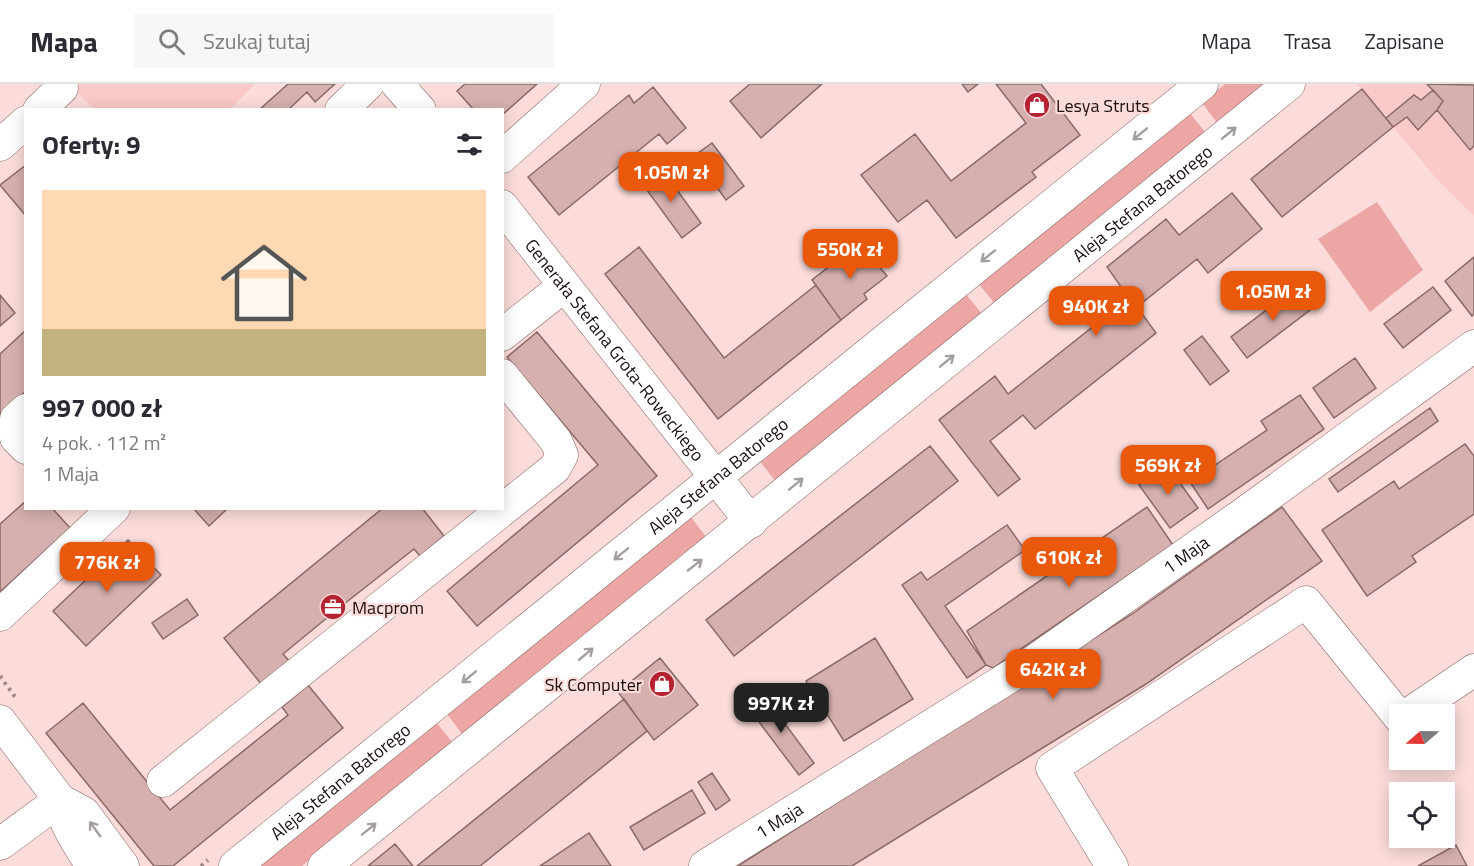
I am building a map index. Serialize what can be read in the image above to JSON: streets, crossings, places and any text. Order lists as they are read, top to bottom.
{
  "streets": {
    "street": ["Aleja Stefana Batorego", "Generała Stefana Grota-Roweckiego", "1 Maja"]
  },
  "crossings": [
    ["Aleja Stefana Batorego", "Generała Stefana Grota-Roweckiego"]
  ],
  "places": {
    "shop": ["Lesya Struts", "Sk Computer"],
    "office": ["Macprom"]
  },
  "north": "left",
  "page": {
    "header": "Mapa",
    "search": "Szukaj tutaj",
    "nav": ["Mapa", "Trasa", "Zapisane"],
    "heading": "Oferty: 9",
    "price": [
      "1.05M zł",
      "550K zł",
      "1.05M zł",
      "940K zł",
      "569K zł",
      "610K zł",
      "776K zł",
      "642K zł",
      "997K zł"
    ],
    "list": [
      {
        "name": "997 000 zł",
        "note": "4 pok. · 112 m² · 1 Maja"
      }
    ]
  }
}
